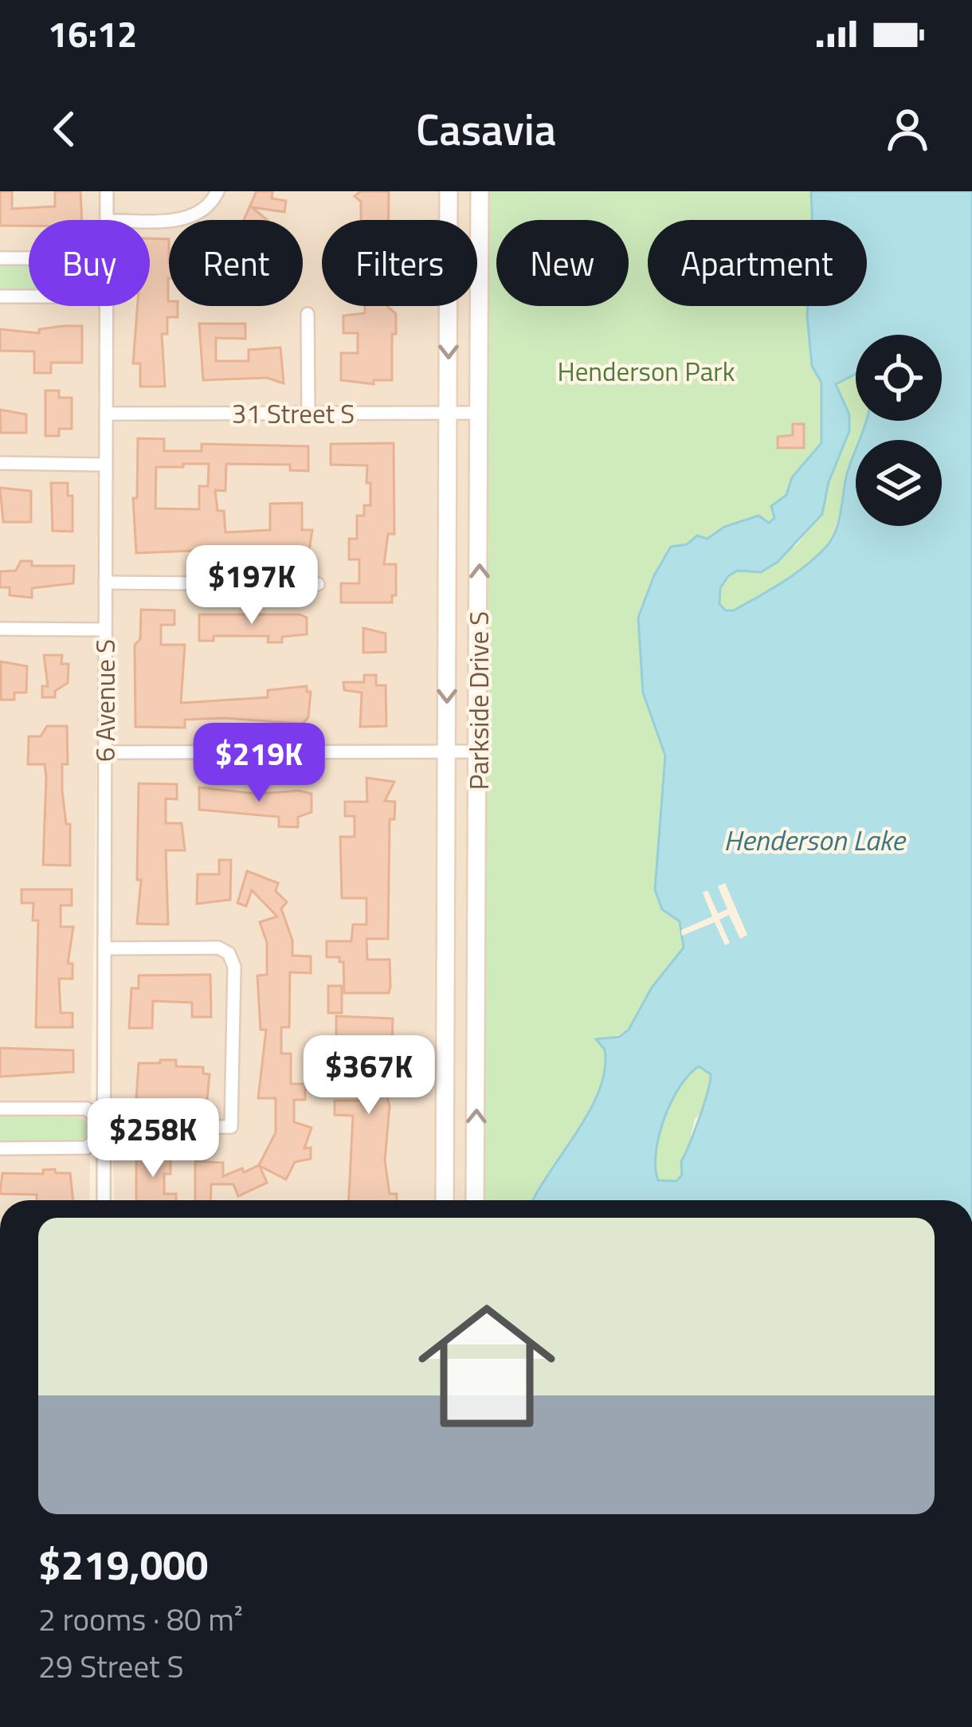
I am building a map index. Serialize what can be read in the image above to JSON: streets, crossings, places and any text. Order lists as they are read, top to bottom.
{
  "streets": {
    "street": ["31 Street S", "6 Avenue S", "Parkside Drive S"]
  },
  "crossings": [
    ["31 Street S", "6 Avenue S"],
    ["31 Street S", "Parkside Drive S"]
  ],
  "water": ["Henderson Lake"],
  "parks": ["Henderson Park"],
  "page": {
    "status": "16:12",
    "header": "Casavia",
    "chip": [
      "Buy",
      "Rent",
      "Filters",
      "New",
      "Apartment"
    ],
    "price": [
      "$197K",
      "$219K",
      "$367K",
      "$258K"
    ],
    "list": [
      {
        "name": "$219,000",
        "note": "2 rooms · 80 m² · 29 Street S"
      }
    ]
  }
}
